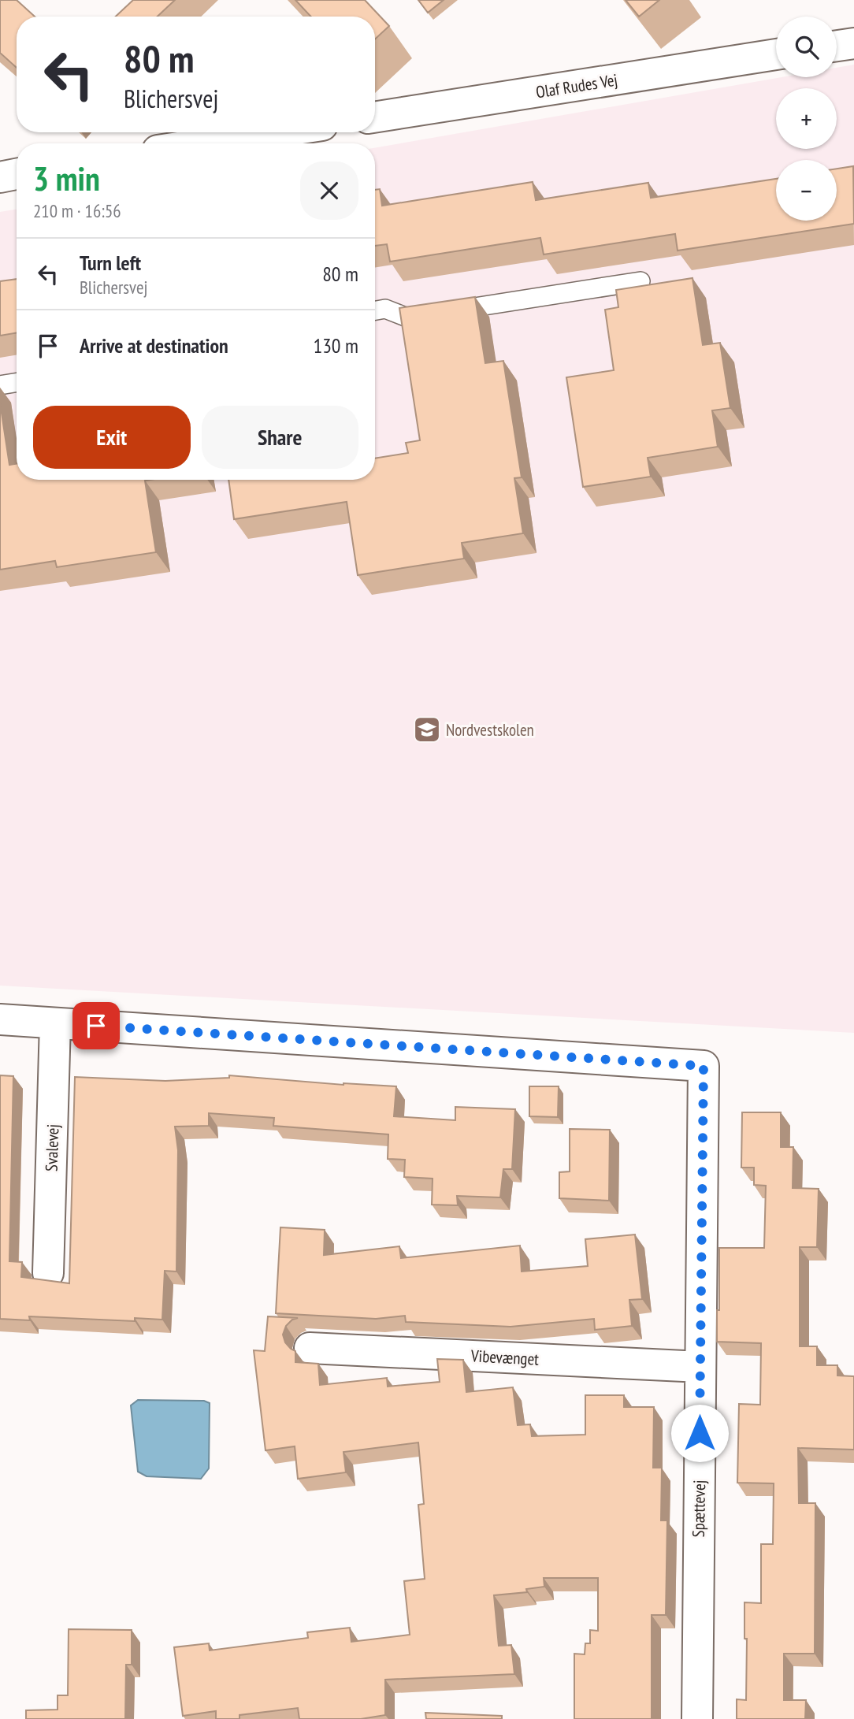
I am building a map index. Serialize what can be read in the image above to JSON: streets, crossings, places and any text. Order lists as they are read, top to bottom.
{
  "streets": {
    "street": [
      "Olaf Rudes Vej",
      "Svalevej",
      "Vibevænget",
      "Spættevej"
    ]
  },
  "crossings": [
    ["Svalevej", "Spættevej"],
    ["Vibevænget", "Spættevej"]
  ],
  "places": {
    "school or university": ["Nordvestskolen"]
  },
  "page": {
    "map_buttons": ["+", "−"],
    "turn": ["80 m", "Blichersvej"],
    "heading": ["3 min", "210 m · 16:56"],
    "list": [
      {
        "name": "Turn left",
        "note": "Blichersvej",
        "value": "80 m"
      },
      {
        "name": "Arrive at destination",
        "value": "130 m"
      }
    ],
    "buttons": ["Exit", "Share"]
  }
}
